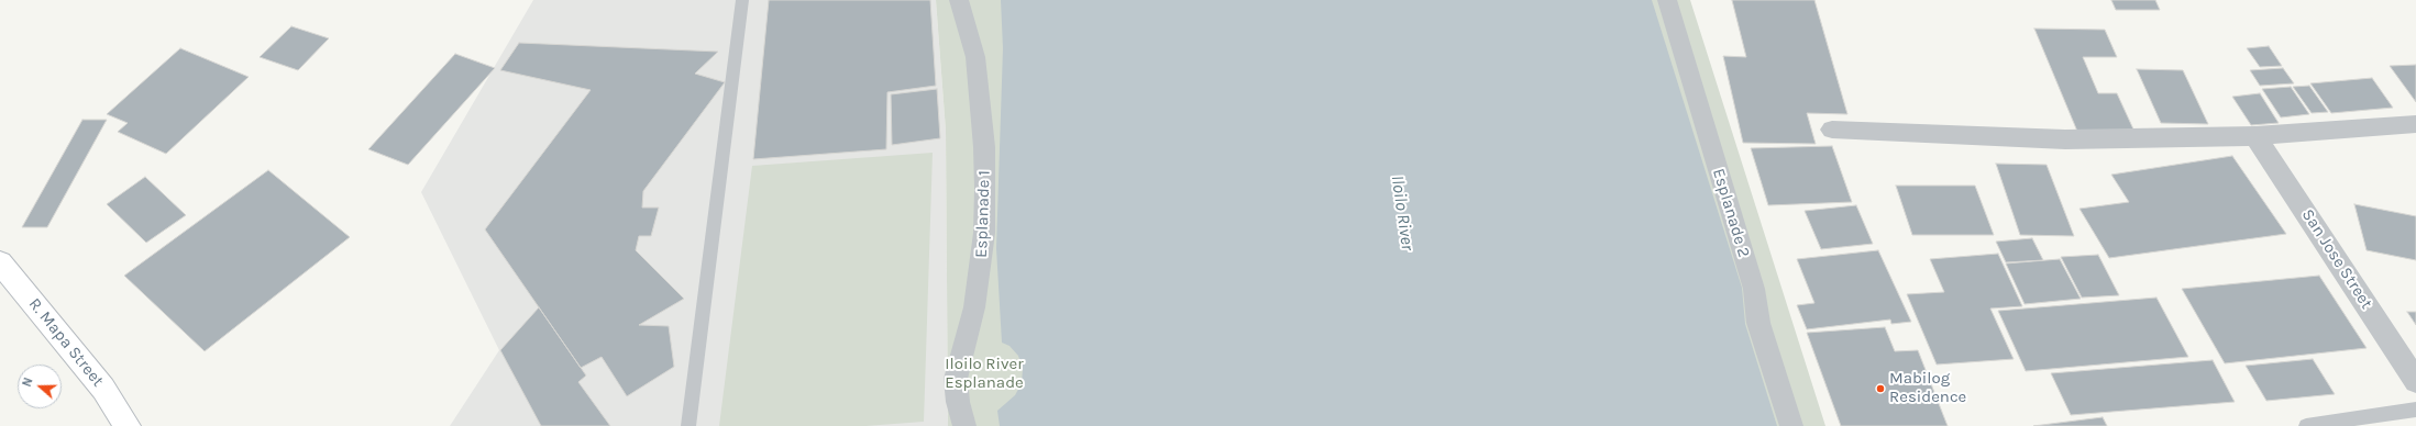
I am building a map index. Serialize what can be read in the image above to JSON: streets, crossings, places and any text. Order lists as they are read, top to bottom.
{
  "streets": {
    "main road": ["R. Mapa Street"],
    "street": ["Esplanade 2", "Esplanade 1", "San Jose Street"]
  },
  "water": ["Iloilo River"],
  "parks": ["Iloilo River Esplanade"],
  "places": ["Mabilog Residence"],
  "north": "left"
}
